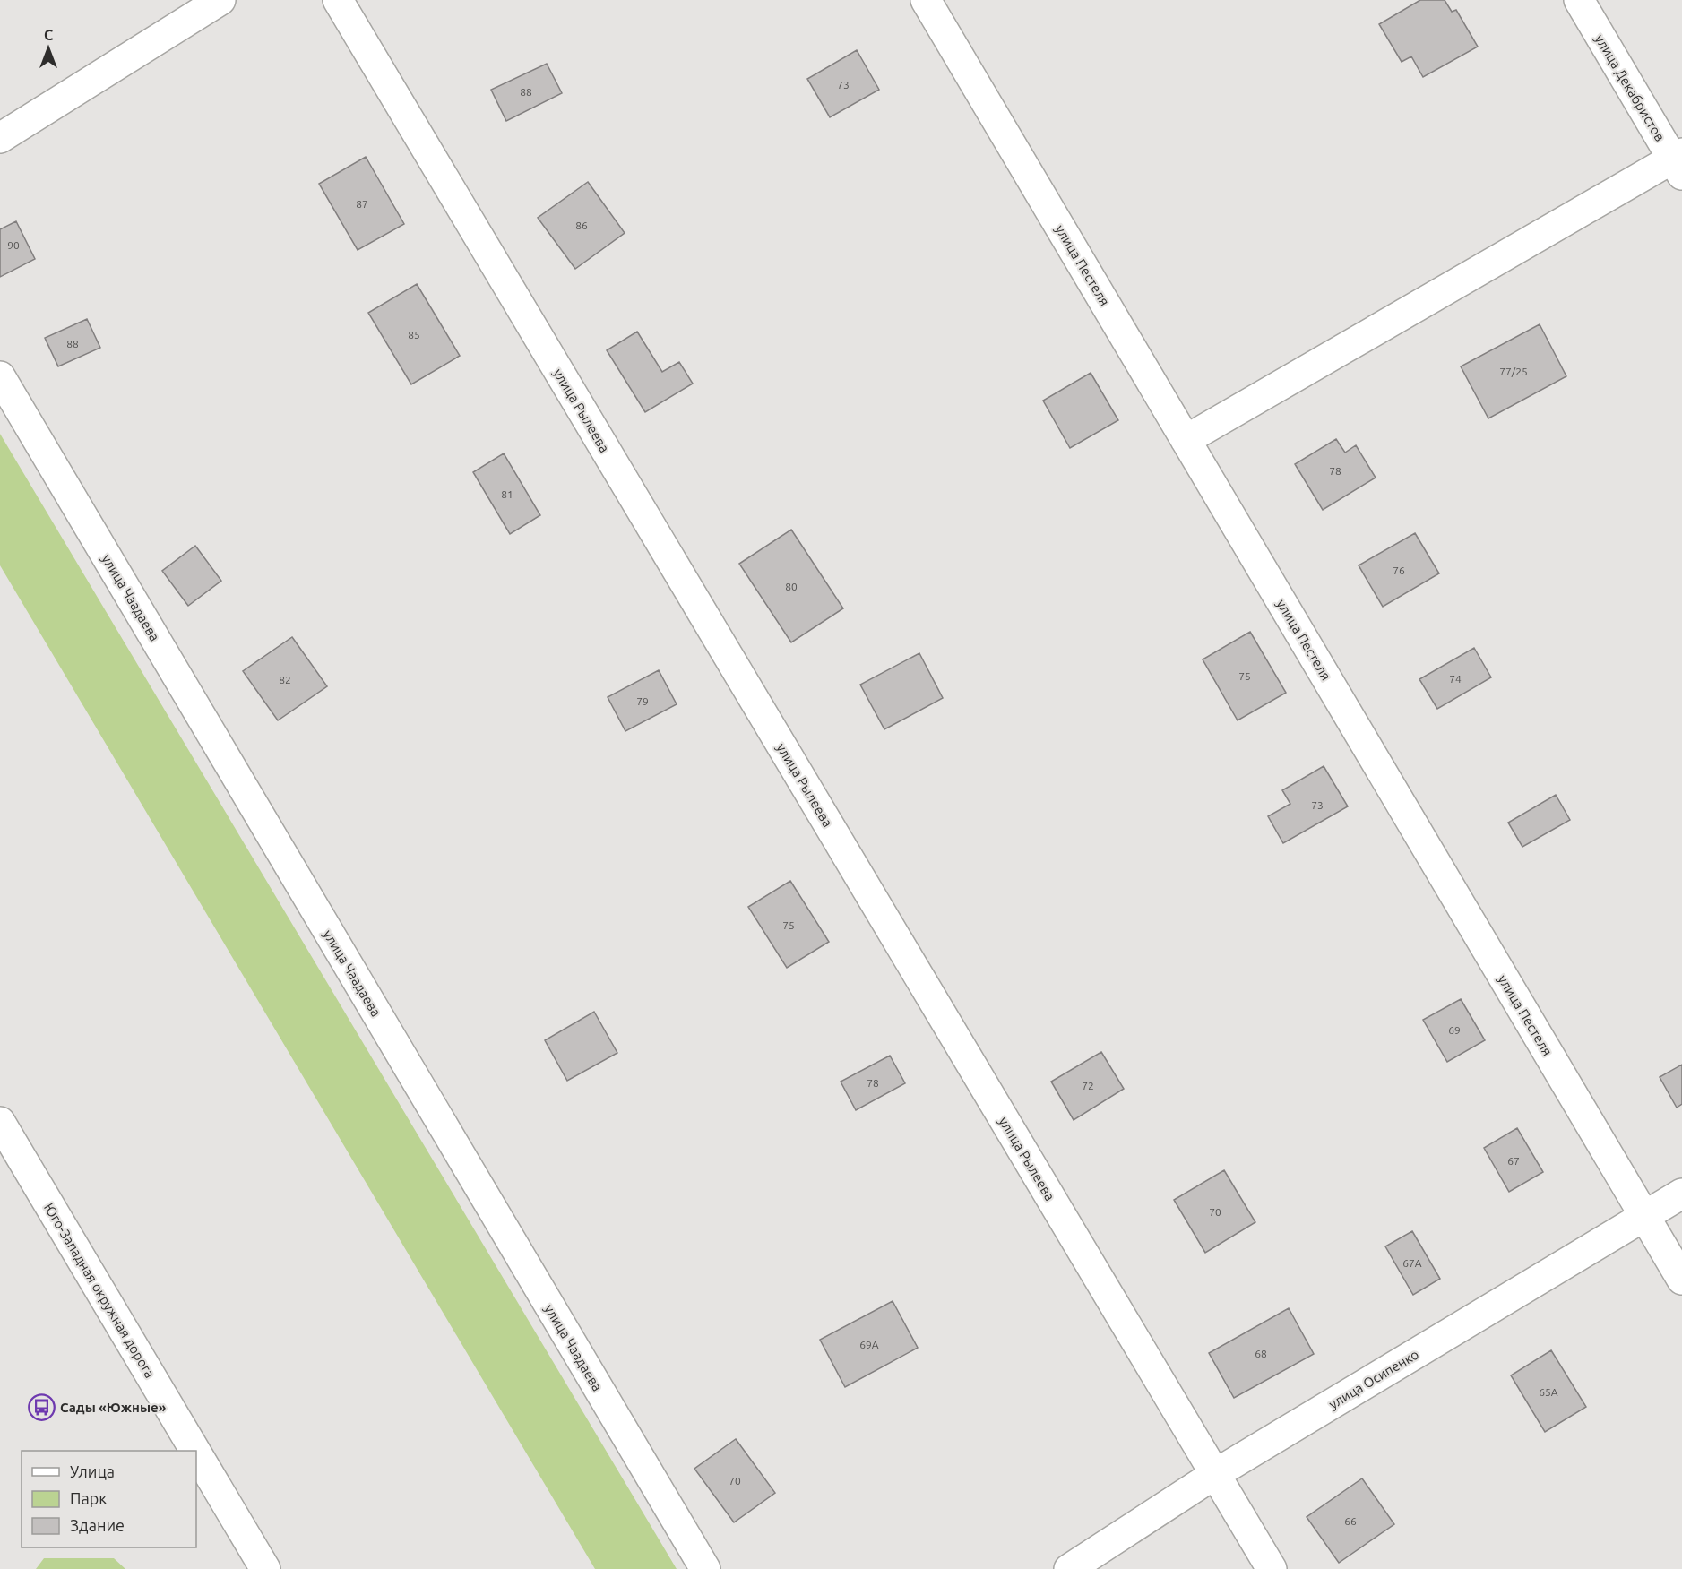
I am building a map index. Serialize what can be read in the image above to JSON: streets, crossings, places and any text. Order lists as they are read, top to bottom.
{
  "streets": {
    "main road": [
      "улица Декабристов",
      "улица Пестеля",
      "улица Рылеева",
      "улица Чаадаева",
      "Юго-Западная окружная дорога",
      "улица Осипенко"
    ]
  },
  "crossings": [
    ["улица Пестеля", "улица Осипенко"],
    ["улица Рылеева", "улица Осипенко"]
  ],
  "places": {
    "bus stop": ["Сады «Южные»"]
  },
  "house_numbers": [
    "73",
    "88",
    "87",
    "86",
    "90",
    "85",
    "88",
    "77/25",
    "78",
    "81",
    "76",
    "80",
    "75",
    "74",
    "82",
    "79",
    "73",
    "75",
    "69",
    "78",
    "72",
    "67",
    "70",
    "67А",
    "69А",
    "68",
    "65А",
    "70",
    "66"
  ],
  "legend": ["Улица", "Парк", "Здание"],
  "north": "top"
}
